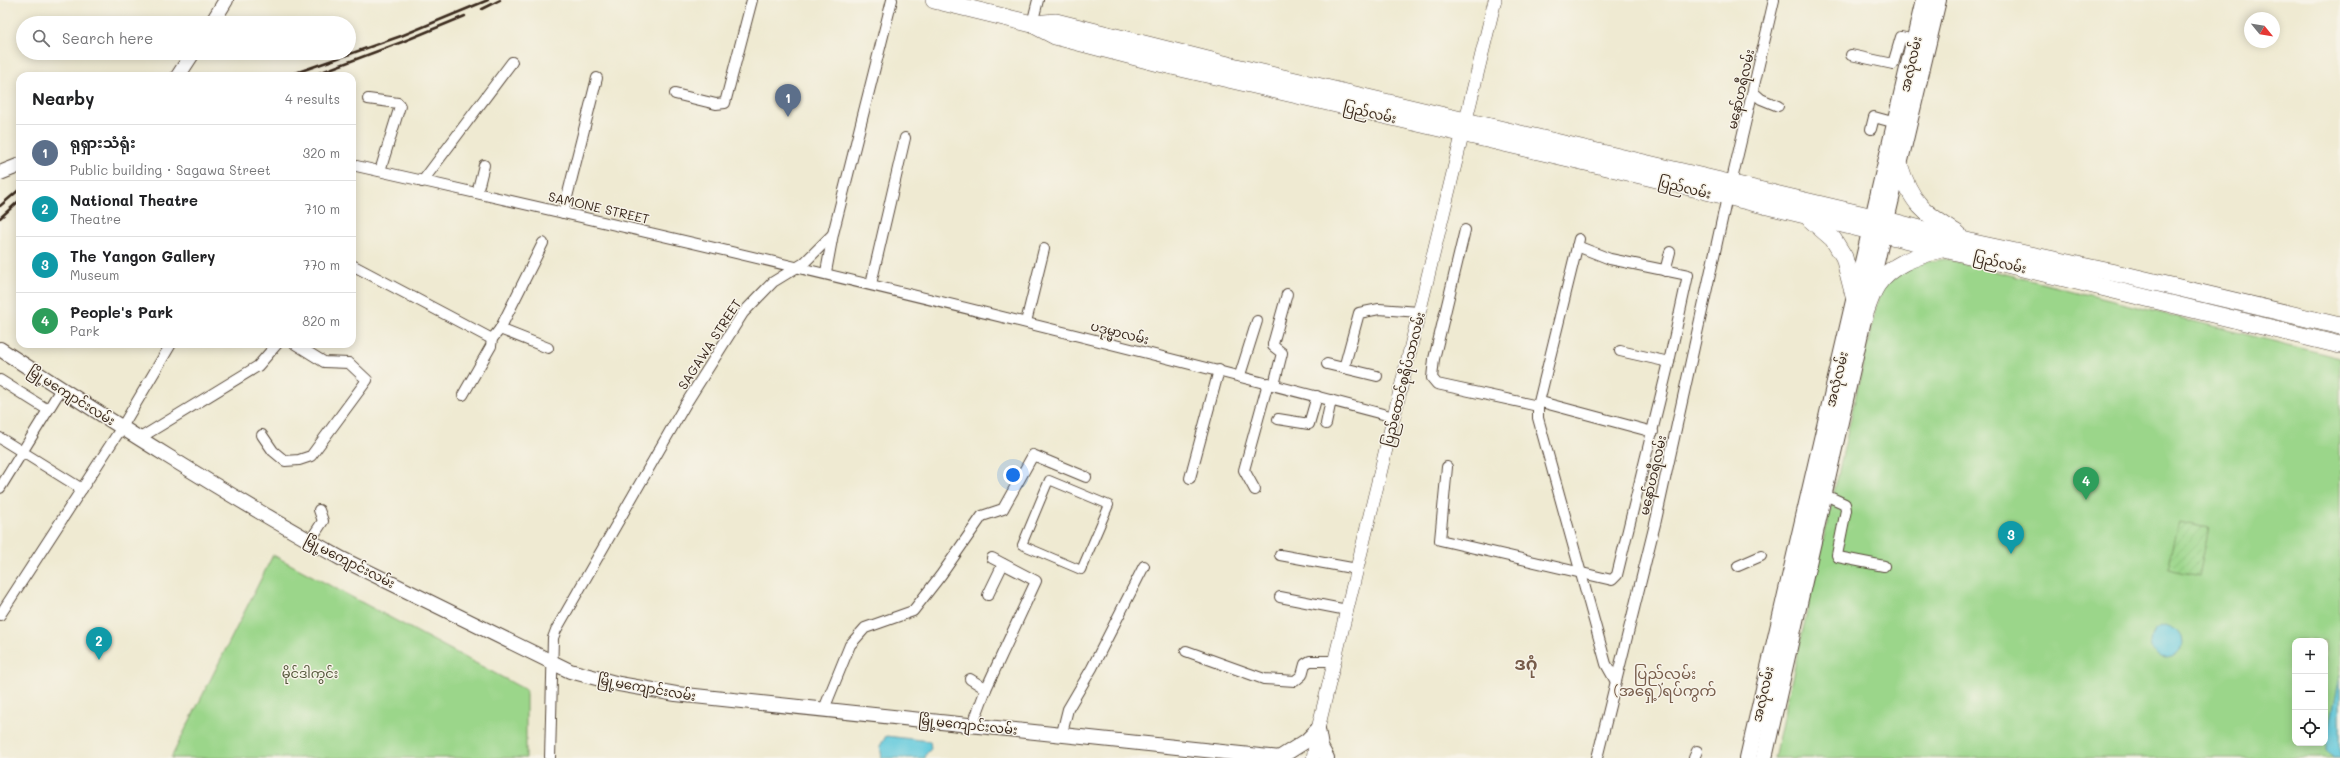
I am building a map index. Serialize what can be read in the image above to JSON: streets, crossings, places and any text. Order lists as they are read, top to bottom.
{
  "streets": {
    "highway": ["ပြည်လမ်း"],
    "main road": ["အလုံလမ်း", "မြို့မကျောင်းလမ်း"],
    "street": [
      "မနော်ဟရီလမ်း",
      "SAMONE STREET",
      "ပဒုမ္မာလမ်း",
      "SAGAWA STREET",
      "ပြည်ထောင်စုရိပ်သာလမ်း"
    ]
  },
  "crossings": [
    ["အလုံလမ်း", "ပြည်လမ်း"],
    ["မနော်ဟရီလမ်း", "ပြည်လမ်း"],
    ["ပြည်လမ်း", "ပြည်ထောင်စုရိပ်သာလမ်း"],
    ["SAMONE STREET", "ပဒုမ္မာလမ်း"],
    ["SAMONE STREET", "SAGAWA STREET"],
    ["ပဒုမ္မာလမ်း", "ပြည်ထောင်စုရိပ်သာလမ်း"],
    ["SAGAWA STREET", "မြို့မကျောင်းလမ်း"]
  ],
  "districts": ["ဒဂုံ", "ပြည်လမ်း (အရှေ့)ရပ်ကွက်"],
  "parks": ["မိုင်ဒါကွင်း"],
  "north": "bottom right",
  "page": {
    "search": "Search here",
    "heading": ["Nearby", "4 results"],
    "pins": [
      "1",
      "4",
      "3",
      "2"
    ],
    "list": [
      {
        "mark": "1",
        "name": "ရုရှားသံရုံး",
        "note": "Public building · Sagawa Street",
        "value": "320 m"
      },
      {
        "mark": "2",
        "name": "National Theatre",
        "note": "Theatre",
        "value": "710 m"
      },
      {
        "mark": "3",
        "name": "The Yangon Gallery",
        "note": "Museum",
        "value": "770 m"
      },
      {
        "mark": "4",
        "name": "People's Park",
        "note": "Park",
        "value": "820 m"
      }
    ],
    "map_buttons": ["+", "−"]
  }
}
